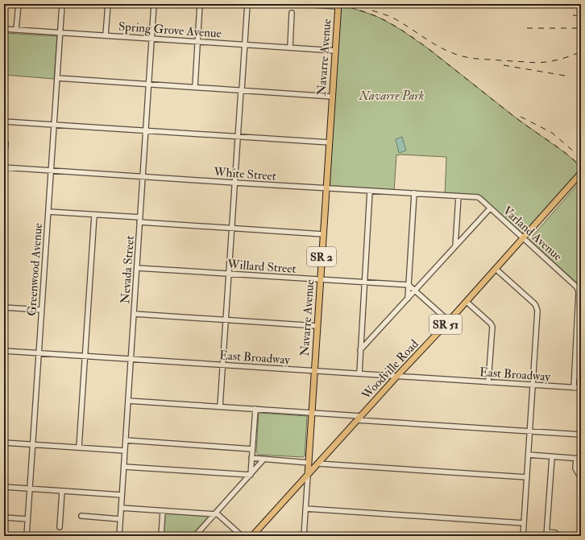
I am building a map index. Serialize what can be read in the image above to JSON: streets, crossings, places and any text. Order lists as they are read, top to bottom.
{
  "streets": {
    "main road": [
      "Navarre Avenue",
      "SR 2",
      "SR 51",
      "Woodville Road"
    ],
    "street": [
      "Spring Grove Avenue",
      "White Street",
      "Varland Avenue",
      "Willard Street",
      "Greenwood Avenue",
      "Nevada Street",
      "East Broadway"
    ]
  },
  "crossings": [
    ["Spring Grove Avenue", "Navarre Avenue"],
    ["Spring Grove Avenue", "Greenwood Avenue"],
    ["Spring Grove Avenue", "Nevada Street"],
    ["Navarre Avenue", "White Street"],
    ["Navarre Avenue", "Willard Street"],
    ["Navarre Avenue", "East Broadway"],
    ["Navarre Avenue", "Woodville Road"],
    ["White Street", "Varland Avenue"],
    ["White Street", "Greenwood Avenue"],
    ["White Street", "Nevada Street"],
    ["Varland Avenue", "East Broadway"],
    ["Varland Avenue", "Woodville Road"],
    ["Willard Street", "Nevada Street"],
    ["Greenwood Avenue", "East Broadway"],
    ["Nevada Street", "East Broadway"],
    ["East Broadway", "Woodville Road"]
  ],
  "parks": ["Navarre Park"]
}
